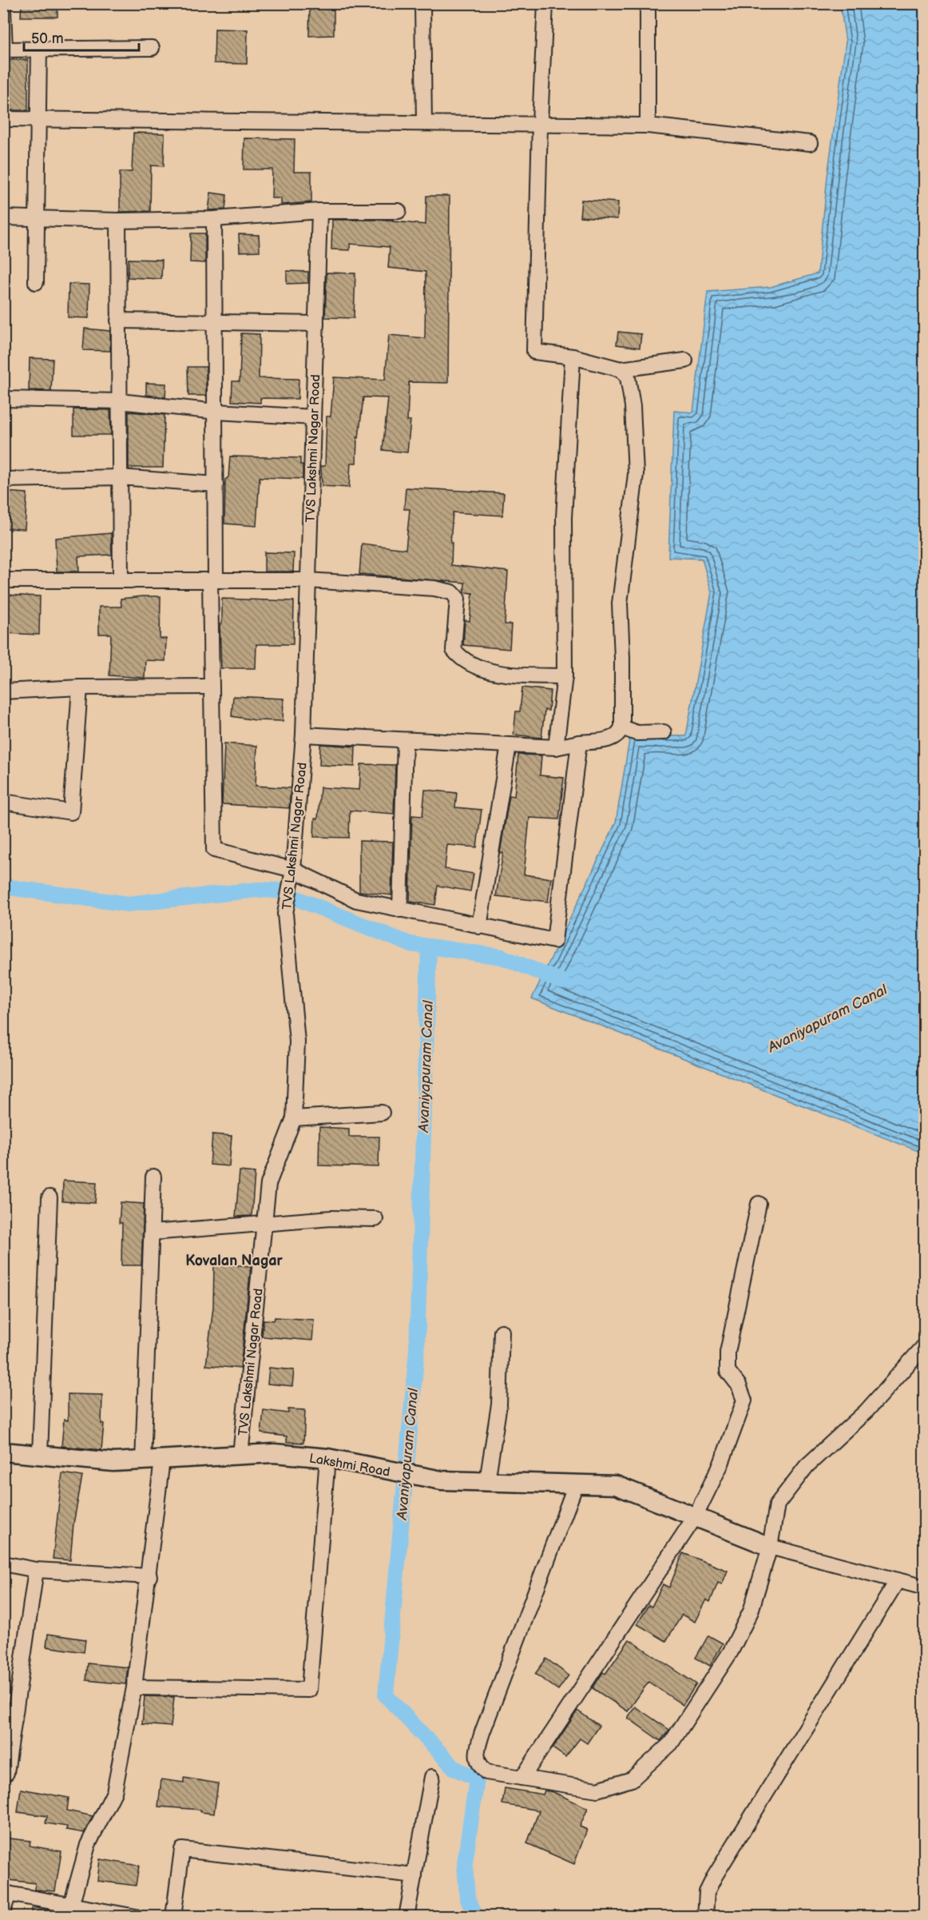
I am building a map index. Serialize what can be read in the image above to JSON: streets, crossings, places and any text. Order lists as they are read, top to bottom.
{
  "streets": {
    "street": ["TVS Lakshmi Nagar Road", "Lakshmi Road"]
  },
  "crossings": [
    ["TVS Lakshmi Nagar Road", "Lakshmi Road"]
  ],
  "districts": ["Kovalan Nagar"],
  "water": ["Avaniyapuram Canal"],
  "scale_bar": "50 m"
}
